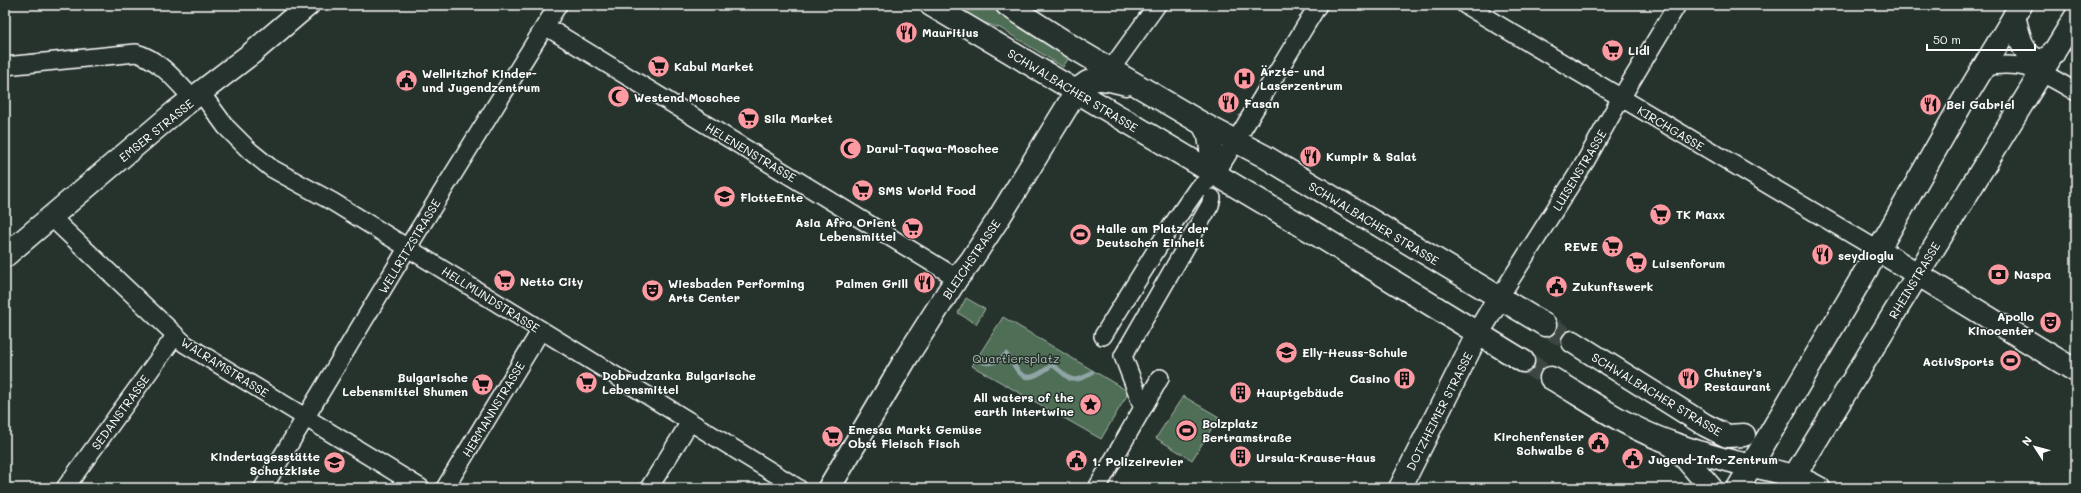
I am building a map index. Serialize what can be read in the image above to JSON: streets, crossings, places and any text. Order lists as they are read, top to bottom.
{
  "streets": {
    "main road": [
      "SCHWALBACHER STRASSE",
      "EMSER STRASSE",
      "LUISENSTRASSE",
      "BLEICHSTRASSE",
      "RHEINSTRASSE",
      "DOTZHEIMER STRASSE"
    ],
    "street": [
      "KIRCHGASSE",
      "HELENENSTRASSE",
      "WELLRITZSTRASSE",
      "HELLMUNDSTRASSE",
      "WALRAMSTRASSE",
      "HERMANNSTRASSE",
      "SEDANSTRASSE"
    ]
  },
  "crossings": [
    ["SCHWALBACHER STRASSE", "LUISENSTRASSE"],
    ["SCHWALBACHER STRASSE", "BLEICHSTRASSE"],
    ["SCHWALBACHER STRASSE", "DOTZHEIMER STRASSE"],
    ["KIRCHGASSE", "LUISENSTRASSE"],
    ["EMSER STRASSE", "HELLMUNDSTRASSE"],
    ["EMSER STRASSE", "WALRAMSTRASSE"],
    ["HELENENSTRASSE", "WELLRITZSTRASSE"],
    ["HELENENSTRASSE", "BLEICHSTRASSE"],
    ["LUISENSTRASSE", "DOTZHEIMER STRASSE"],
    ["WELLRITZSTRASSE", "HELLMUNDSTRASSE"],
    ["WELLRITZSTRASSE", "WALRAMSTRASSE"],
    ["HELLMUNDSTRASSE", "HERMANNSTRASSE"],
    ["WALRAMSTRASSE", "SEDANSTRASSE"]
  ],
  "parks": ["Quartiersplatz"],
  "places": {
    "restaurant": [
      "Mauritius",
      "Fasan",
      "Bei Gabriel",
      "Kumpir & Salat",
      "seydioglu",
      "Palmen Grill",
      "Chutney's Restaurant"
    ],
    "supermarket": [
      "Lidl",
      "Kabul Market",
      "Sila Market",
      "SMS World Food",
      "TK Maxx",
      "Asia Afro Orient Lebensmittel",
      "REWE",
      "Luisenforum",
      "Netto City",
      "Dobrudzanka Bulgarische Lebensmittel",
      "Bulgarische Lebensmittel Shumen",
      "Emessa Markt Gemüse Obst Fleisch Fisch"
    ],
    "hospital": ["Ärzte- und Laserzentrum"],
    "public building": [
      "Wellritzhof Kinder- und Jugendzentrum",
      "Zukunftswerk",
      "Kirchenfenster Schwalbe 6",
      "Jugend-Info-Zentrum",
      "1. Polizeirevier"
    ],
    "mosque": ["Westend Moschee", "Darul-Taqwa-Moschee"],
    "school or university": ["FlotteEnte", "Elly-Heuss-Schule", "Kindertagesstätte Schatzkiste"],
    "sports": ["Halle am Platz der Deutschen Einheit", "ActivSports", "Bolzplatz Bertramstraße"],
    "bank": ["Naspa"],
    "theatre": ["Wiesbaden Performing Arts Center", "Apollo Kinocenter"],
    "building": ["Casino", "Hauptgebäude", "Ursula-Krause-Haus"],
    "place": ["All waters of the earth intertwine"]
  },
  "scale_bar": "50 m",
  "north": "top left"
}
